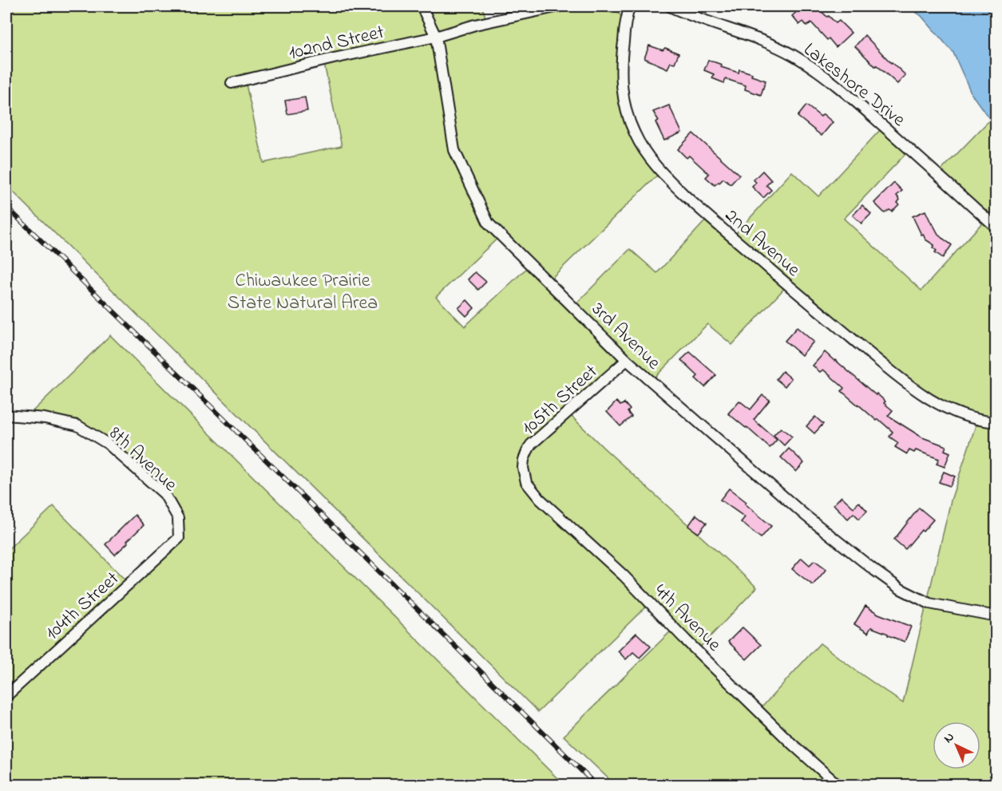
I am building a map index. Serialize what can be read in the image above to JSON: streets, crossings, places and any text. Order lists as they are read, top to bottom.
{
  "streets": {
    "street": [
      "102nd Street",
      "Lakeshore Drive",
      "2nd Avenue",
      "3rd Avenue",
      "105th Street",
      "8th Avenue",
      "104th Street",
      "4th Avenue"
    ]
  },
  "crossings": [
    ["102nd Street", "3rd Avenue"],
    ["3rd Avenue", "105th Street"],
    ["105th Street", "4th Avenue"],
    ["8th Avenue", "104th Street"]
  ],
  "parks": ["Chiwaukee Prairie State Natural Area"],
  "north": "top left"
}
